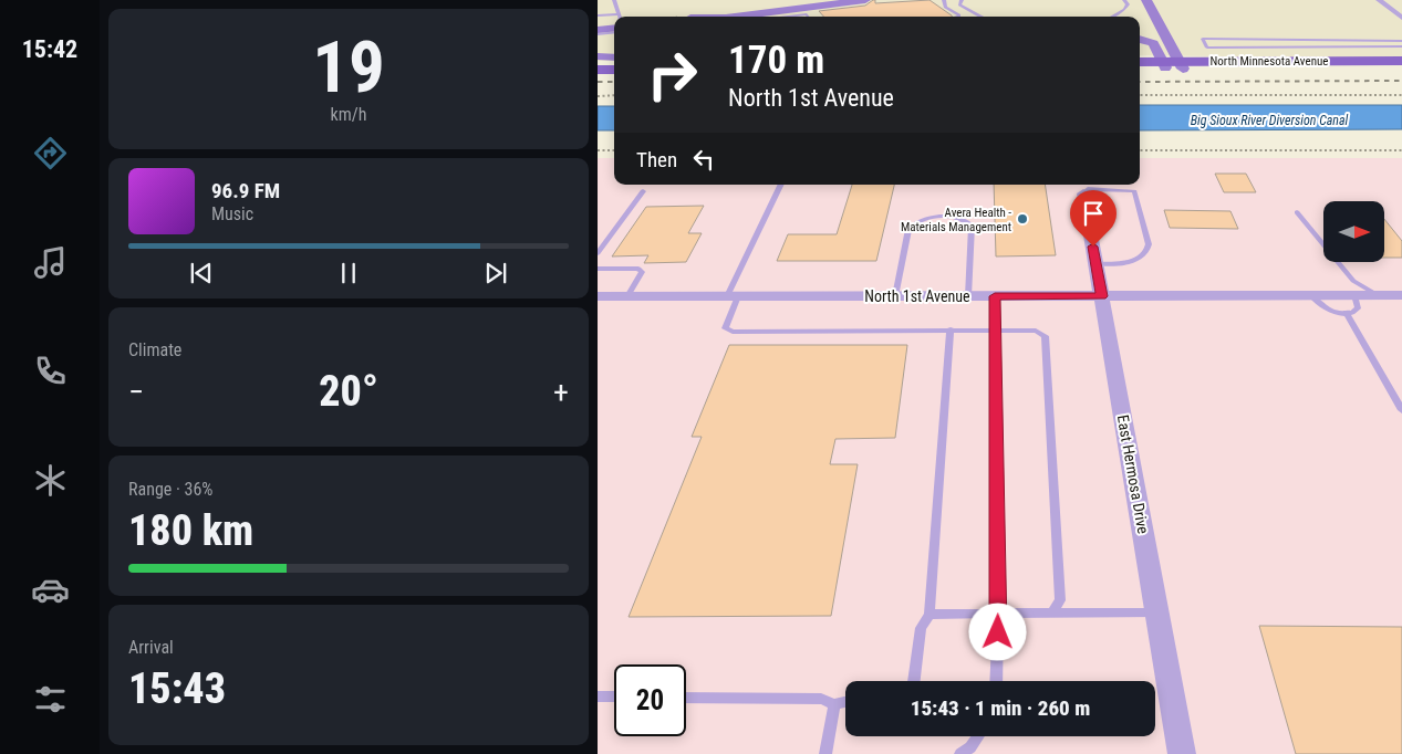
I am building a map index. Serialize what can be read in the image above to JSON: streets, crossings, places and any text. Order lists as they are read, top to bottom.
{
  "streets": {
    "main road": ["North Minnesota Avenue"],
    "street": ["North 1st Avenue", "East Hermosa Drive"]
  },
  "crossings": [
    ["North 1st Avenue", "East Hermosa Drive"]
  ],
  "water": ["Big Sioux River Diversion Canal"],
  "places": ["Avera Health - Materials Management"],
  "north": "right",
  "page": {
    "tabs": "15:42",
    "tile": [
      ["19", "km/h"],
      "Climate",
      ["Range · 36%", "180 km"],
      ["Arrival", "15:43"]
    ],
    "turn": ["170 m", "North 1st Avenue"],
    "then": "Then",
    "song": ["96.9 FM", "Music"],
    "heat": ["−", "20°", "+"],
    "limit": "20",
    "trip": "15:43 · 1 min · 260 m"
  }
}
